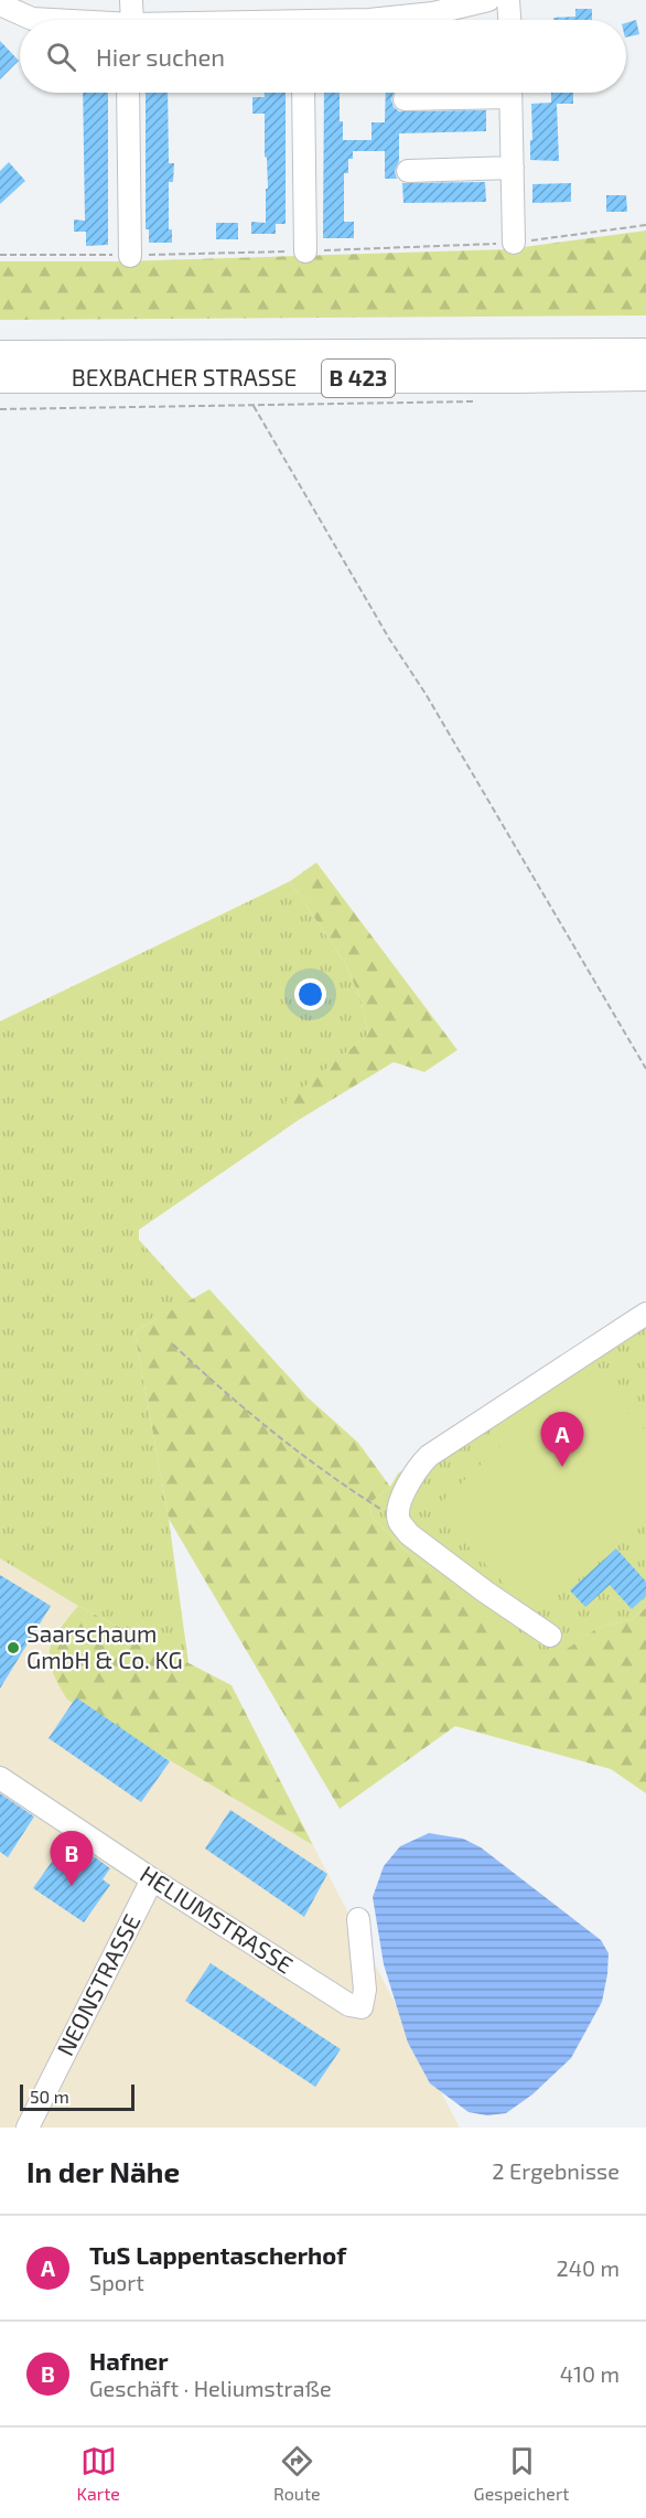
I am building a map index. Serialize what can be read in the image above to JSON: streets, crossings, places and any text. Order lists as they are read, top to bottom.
{
  "streets": {
    "main road": ["BEXBACHER STRASSE", "B 423"],
    "street": ["HELIUMSTRASSE", "NEONSTRASSE"]
  },
  "crossings": [
    ["HELIUMSTRASSE", "NEONSTRASSE"]
  ],
  "places": ["Saarschaum GmbH & Co. KG"],
  "scale_bar": "50 m",
  "page": {
    "search": "Hier suchen",
    "pins": ["A", "B"],
    "scale": "50 m",
    "heading": ["In der Nähe", "2 Ergebnisse"],
    "list": [
      {
        "mark": "A",
        "name": "TuS Lappentascherhof",
        "note": "Sport",
        "value": "240 m"
      },
      {
        "mark": "B",
        "name": "Hafner",
        "note": "Geschäft · Heliumstraße",
        "value": "410 m"
      }
    ],
    "nav": ["Karte", "Route", "Gespeichert"]
  }
}
